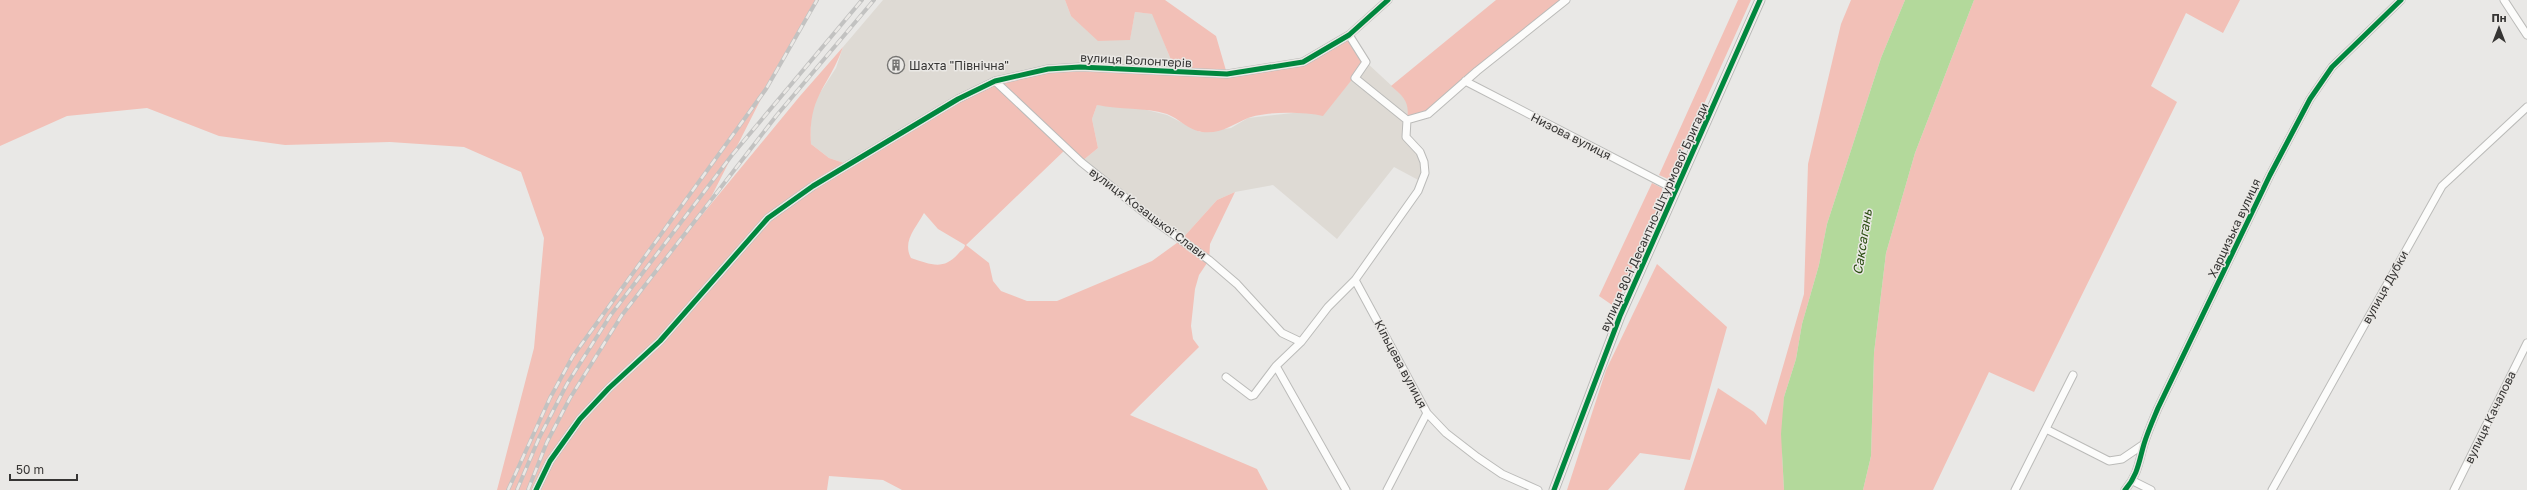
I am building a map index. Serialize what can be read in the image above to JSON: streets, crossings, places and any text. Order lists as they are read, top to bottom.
{
  "streets": {
    "street": [
      "вулиця Волонтерів",
      "Низова вулиця",
      "вулиця Козацької Слави",
      "вулиця 80-ї Десантно-Штурмової Бригади",
      "Харцизька вулиця",
      "вулиця Дубки",
      "Кільцева вулиця",
      "вулиця Качалова"
    ]
  },
  "crossings": [
    ["вулиця Волонтерів", "вулиця Козацької Слави"],
    ["Низова вулиця", "вулиця 80-ї Десантно-Штурмової Бригади"]
  ],
  "water": ["Саксагань"],
  "places": {
    "building": ["Шахта \"Північна\""]
  },
  "scale_bar": "50 m",
  "north": "top"
}
